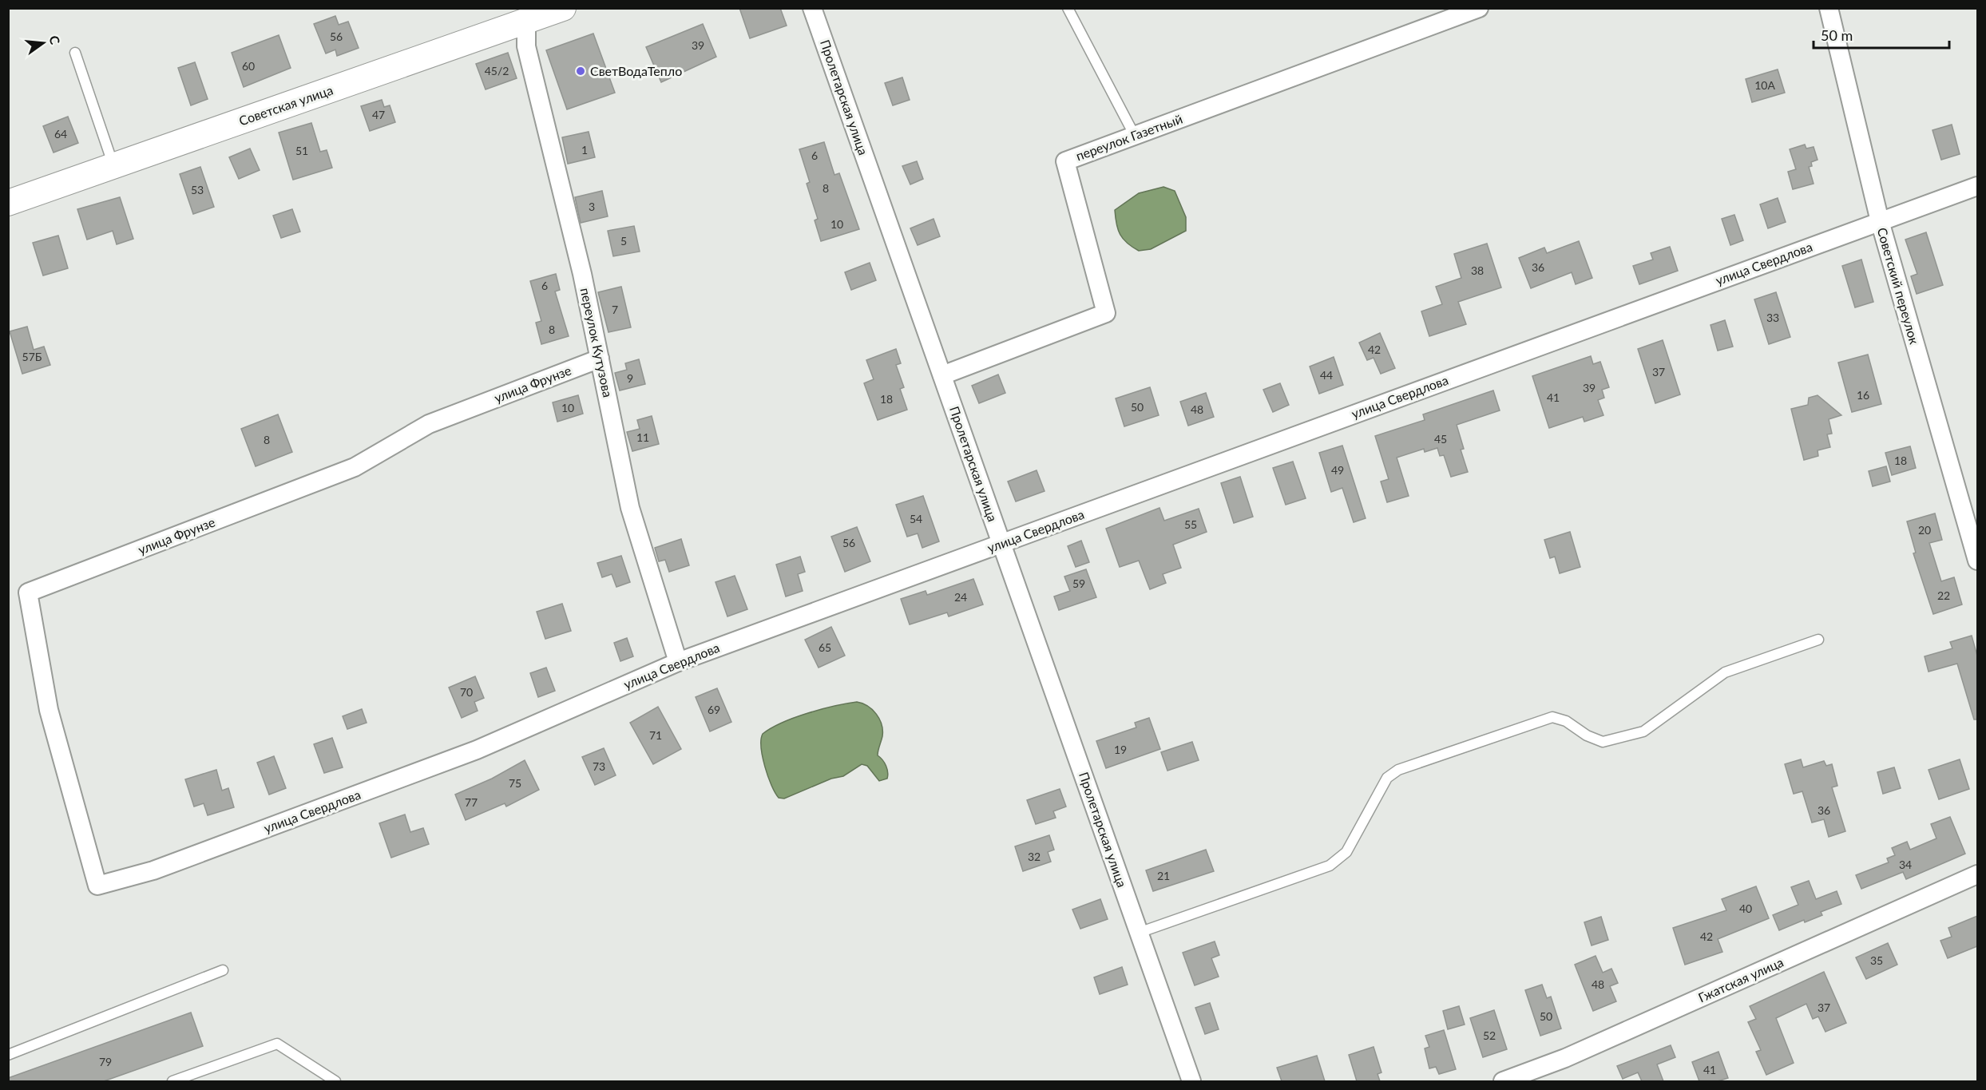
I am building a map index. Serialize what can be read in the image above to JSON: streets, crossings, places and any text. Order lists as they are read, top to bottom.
{
  "streets": {
    "main road": ["Советская улица"],
    "street": [
      "Пролетарская улица",
      "переулок Газетный",
      "улица Свердлова",
      "Советский переулок",
      "переулок Кутузова",
      "улица Фрунзе",
      "Гжатская улица"
    ]
  },
  "crossings": [
    ["Пролетарская улица", "переулок Газетный"],
    ["Пролетарская улица", "улица Свердлова"],
    ["Советская улица", "переулок Кутузова"],
    ["улица Свердлова", "Советский переулок"],
    ["улица Свердлова", "переулок Кутузова"],
    ["улица Свердлова", "улица Фрунзе"],
    ["переулок Кутузова", "улица Фрунзе"]
  ],
  "places": ["СветВодаТепло"],
  "house_numbers": [
    "56",
    "39",
    "60",
    "45/2",
    "10А",
    "47",
    "64",
    "1",
    "51",
    "6",
    "8",
    "53",
    "3",
    "10",
    "5",
    "36",
    "38",
    "6",
    "7",
    "33",
    "8",
    "42",
    "57Б",
    "37",
    "44",
    "9",
    "39",
    "16",
    "41",
    "18",
    "50",
    "10",
    "48",
    "11",
    "45",
    "8",
    "18",
    "49",
    "54",
    "55",
    "20",
    "56",
    "59",
    "22",
    "24",
    "65",
    "70",
    "69",
    "71",
    "19",
    "73",
    "75",
    "77",
    "36",
    "32",
    "34",
    "21",
    "40",
    "42",
    "35",
    "48",
    "37",
    "50",
    "52",
    "79",
    "41"
  ],
  "scale_bar": "50 m",
  "north": "right"
}
